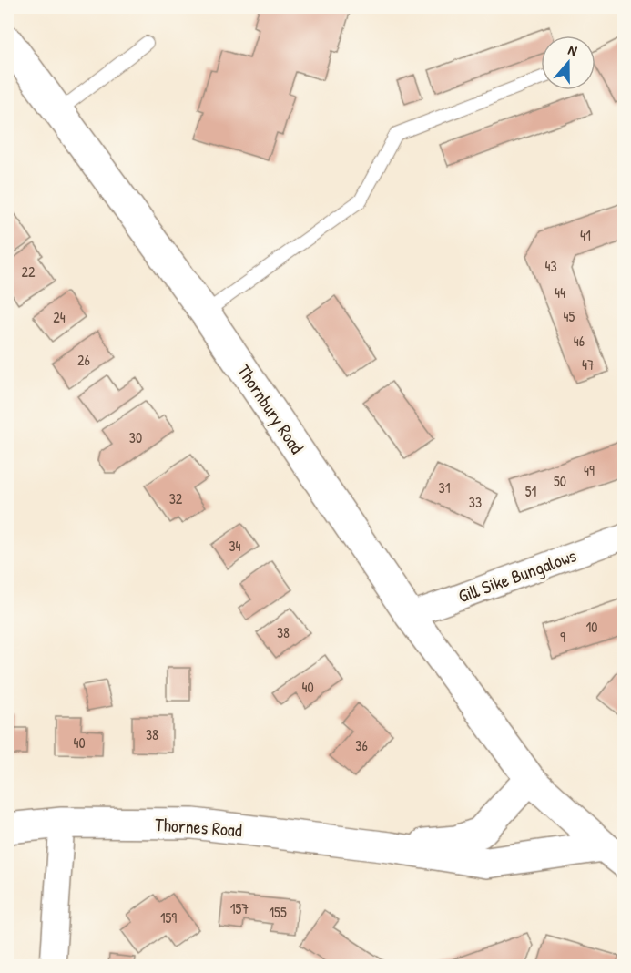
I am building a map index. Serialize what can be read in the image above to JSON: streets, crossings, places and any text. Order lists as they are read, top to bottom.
{
  "streets": {
    "main road": ["Thornbury Road", "Thornes Road"],
    "street": ["Gill Sike Bungalows"]
  },
  "crossings": [
    ["Thornbury Road", "Gill Sike Bungalows"],
    ["Thornbury Road", "Thornes Road"]
  ],
  "house_numbers": [
    "41",
    "43",
    "22",
    "44",
    "45",
    "24",
    "46",
    "26",
    "47",
    "30",
    "49",
    "50",
    "31",
    "51",
    "32",
    "33",
    "34",
    "10",
    "38",
    "9",
    "40",
    "38",
    "40",
    "36",
    "157",
    "155",
    "159"
  ],
  "north": "top"
}
